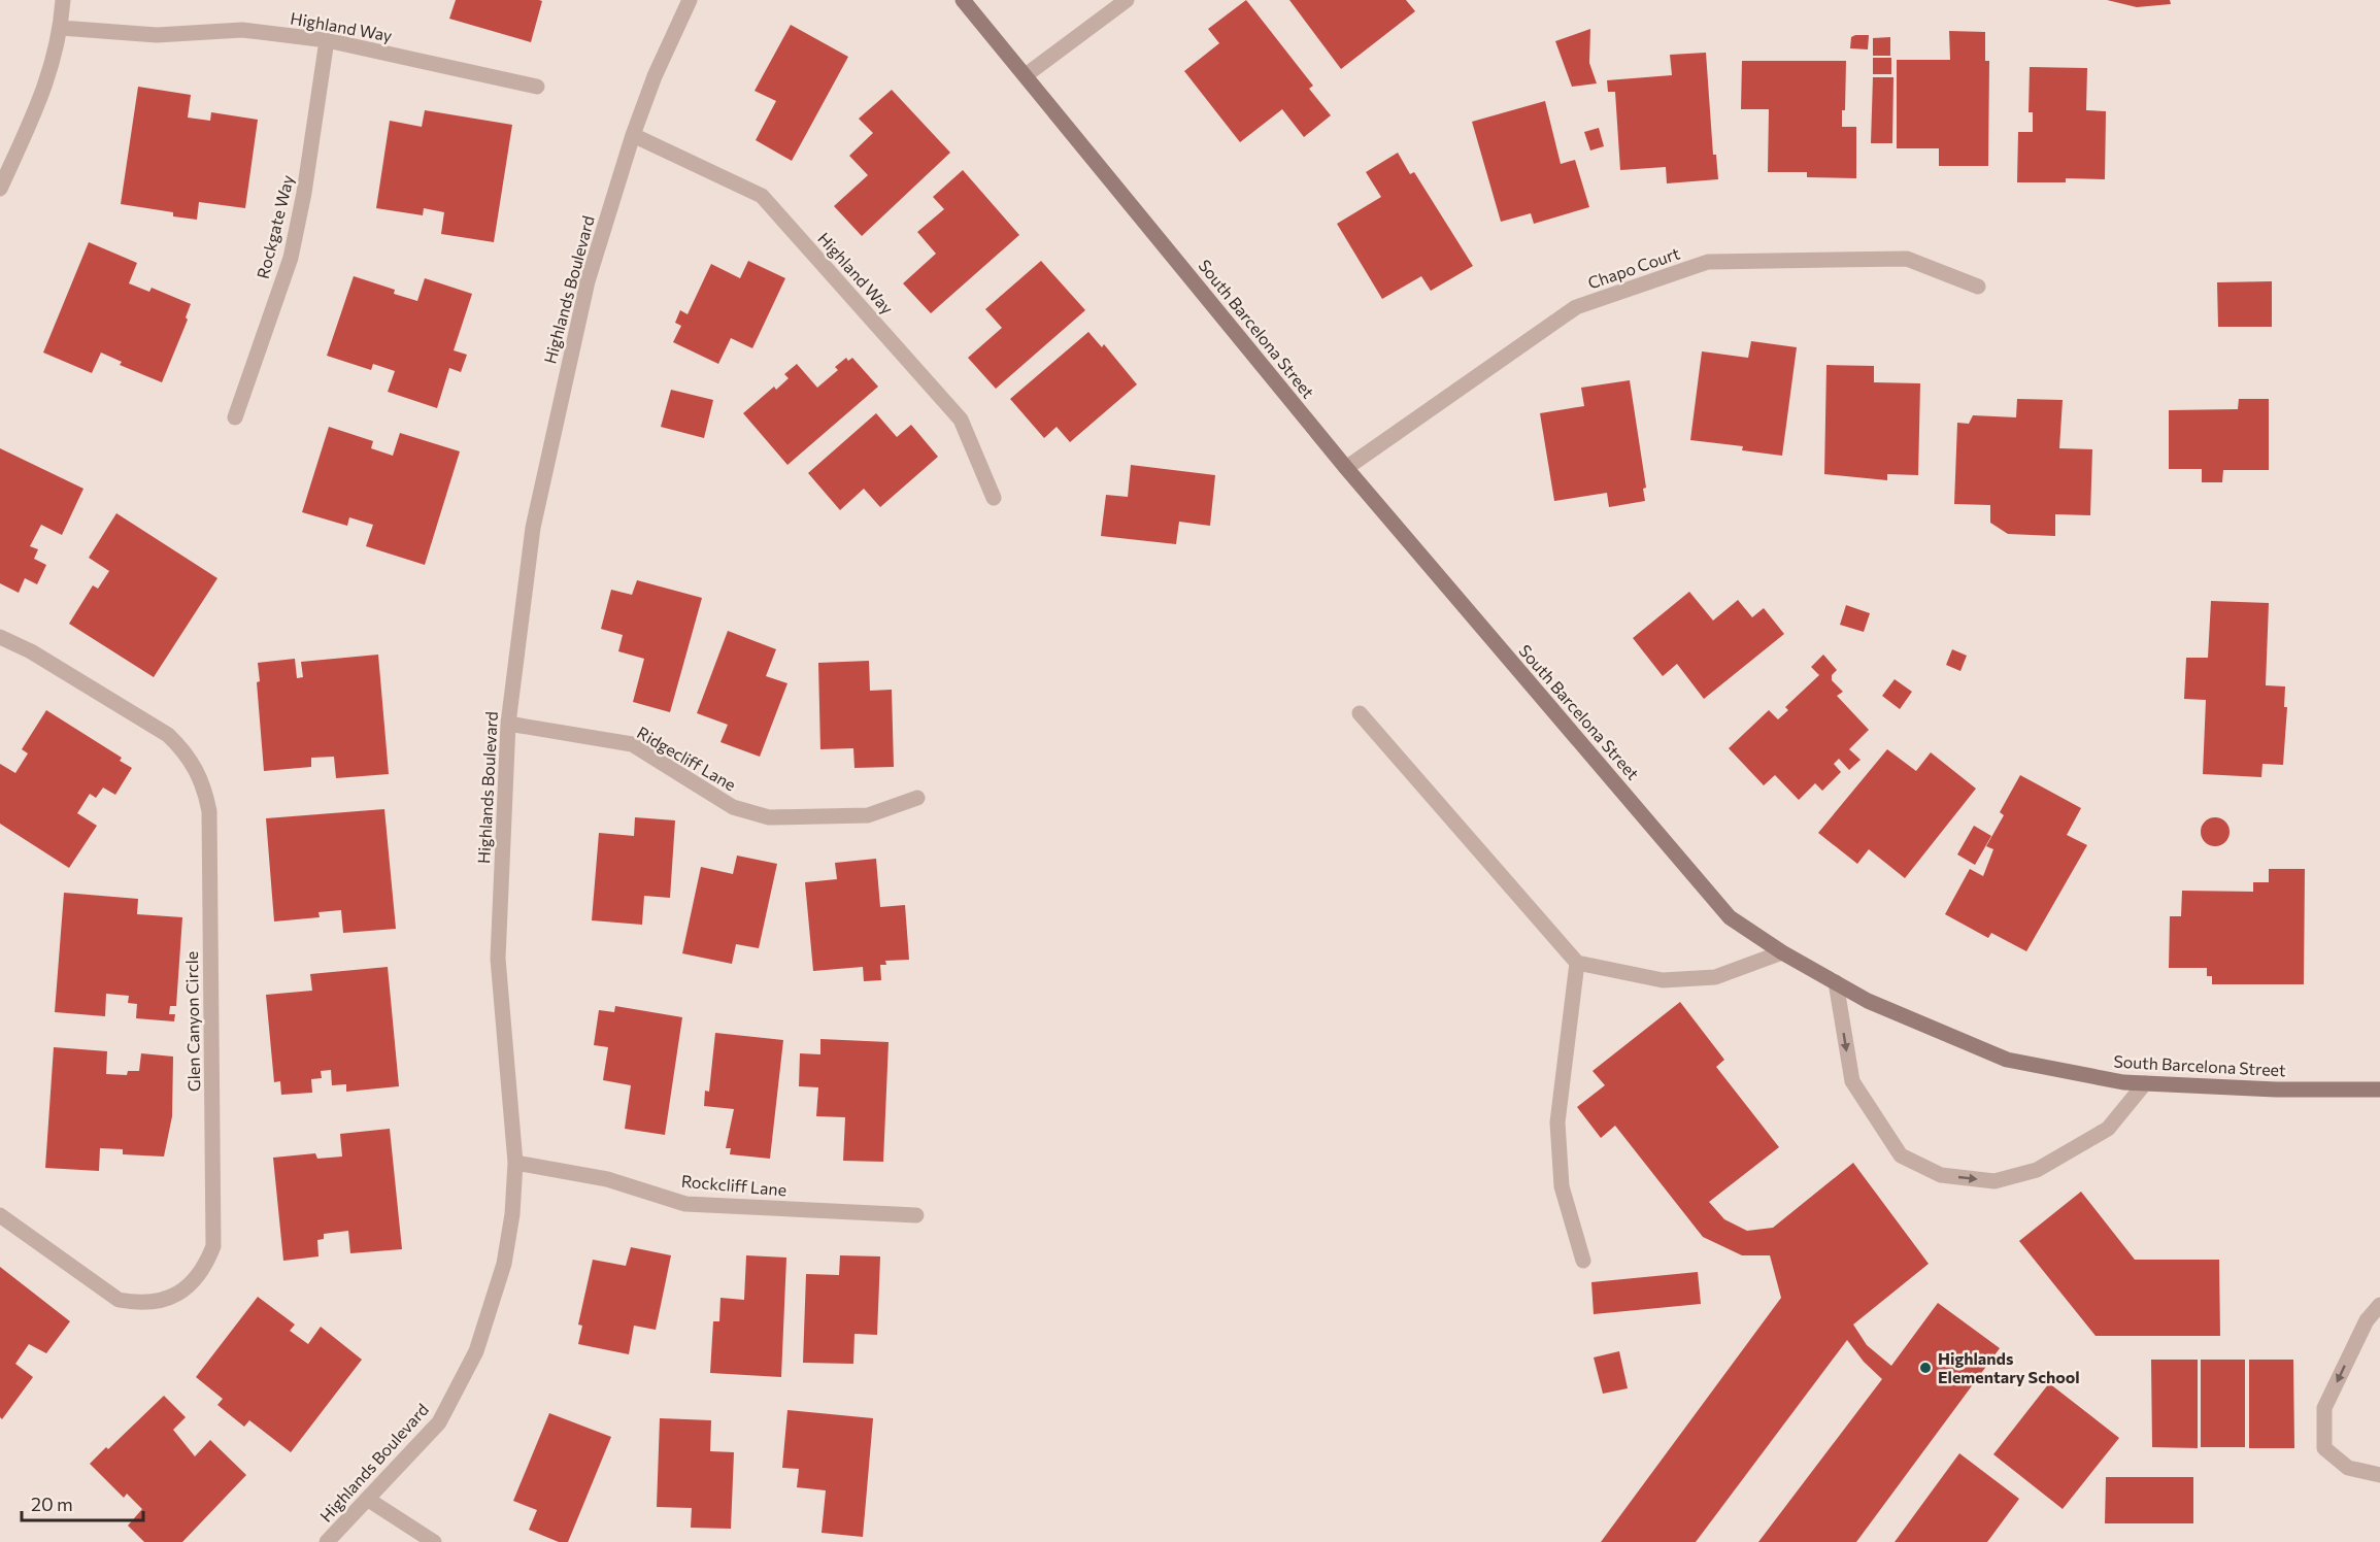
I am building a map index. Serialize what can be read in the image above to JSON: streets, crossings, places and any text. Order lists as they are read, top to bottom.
{
  "streets": {
    "main road": ["South Barcelona Street"],
    "street": [
      "Highland Way",
      "Rockgate Way",
      "Chapo Court",
      "Highlands Boulevard",
      "Ridgecliff Lane",
      "Glen Canyon Circle",
      "Rockcliff Lane"
    ]
  },
  "crossings": [
    ["Highland Way", "Rockgate Way"],
    ["Highland Way", "Highlands Boulevard"],
    ["Chapo Court", "South Barcelona Street"],
    ["Highlands Boulevard", "Ridgecliff Lane"],
    ["Highlands Boulevard", "Rockcliff Lane"]
  ],
  "places": ["Highlands Elementary School"],
  "scale_bar": "20 m"
}
